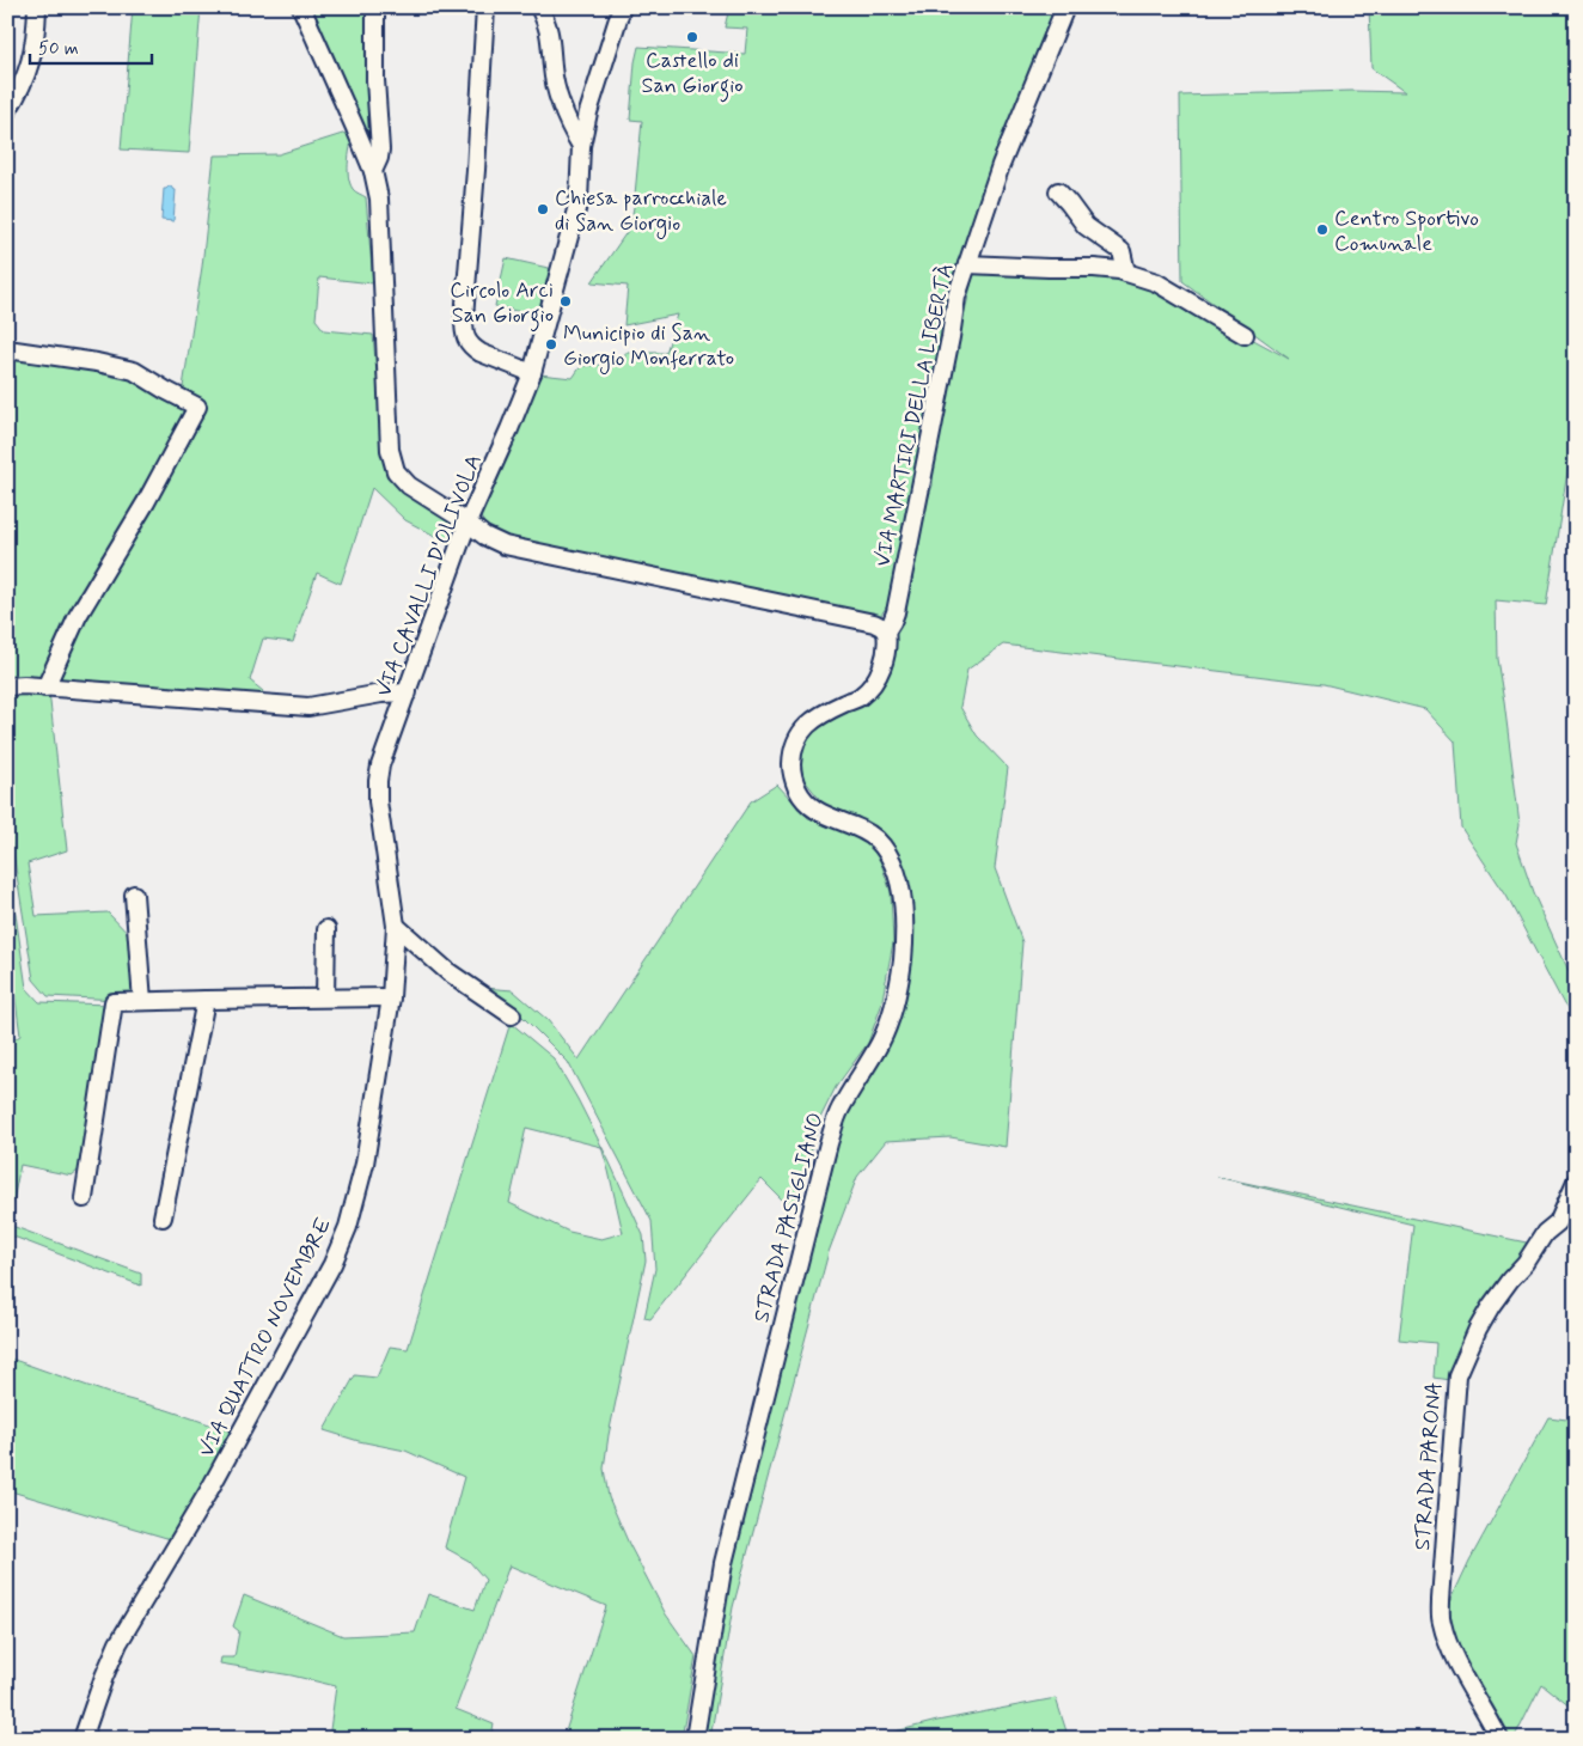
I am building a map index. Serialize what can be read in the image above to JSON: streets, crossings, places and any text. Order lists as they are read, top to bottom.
{
  "streets": {
    "street": [
      "VIA MARTIRI DELLA LIBERTÀ",
      "VIA CAVALLI D'OLIVOLA",
      "STRADA PASIGLIANO",
      "VIA QUATTRO NOVEMBRE",
      "STRADA PARONA"
    ]
  },
  "crossings": [
    ["VIA MARTIRI DELLA LIBERTÀ", "STRADA PASIGLIANO"],
    ["VIA CAVALLI D'OLIVOLA", "VIA QUATTRO NOVEMBRE"]
  ],
  "places": [
    "Castello di San Giorgio",
    "Chiesa parrocchiale di San Giorgio",
    "Centro Sportivo Comunale",
    "Circolo Arci San Giorgio",
    "Municipio di San Giorgio Monferrato"
  ],
  "scale_bar": "50 m"
}
